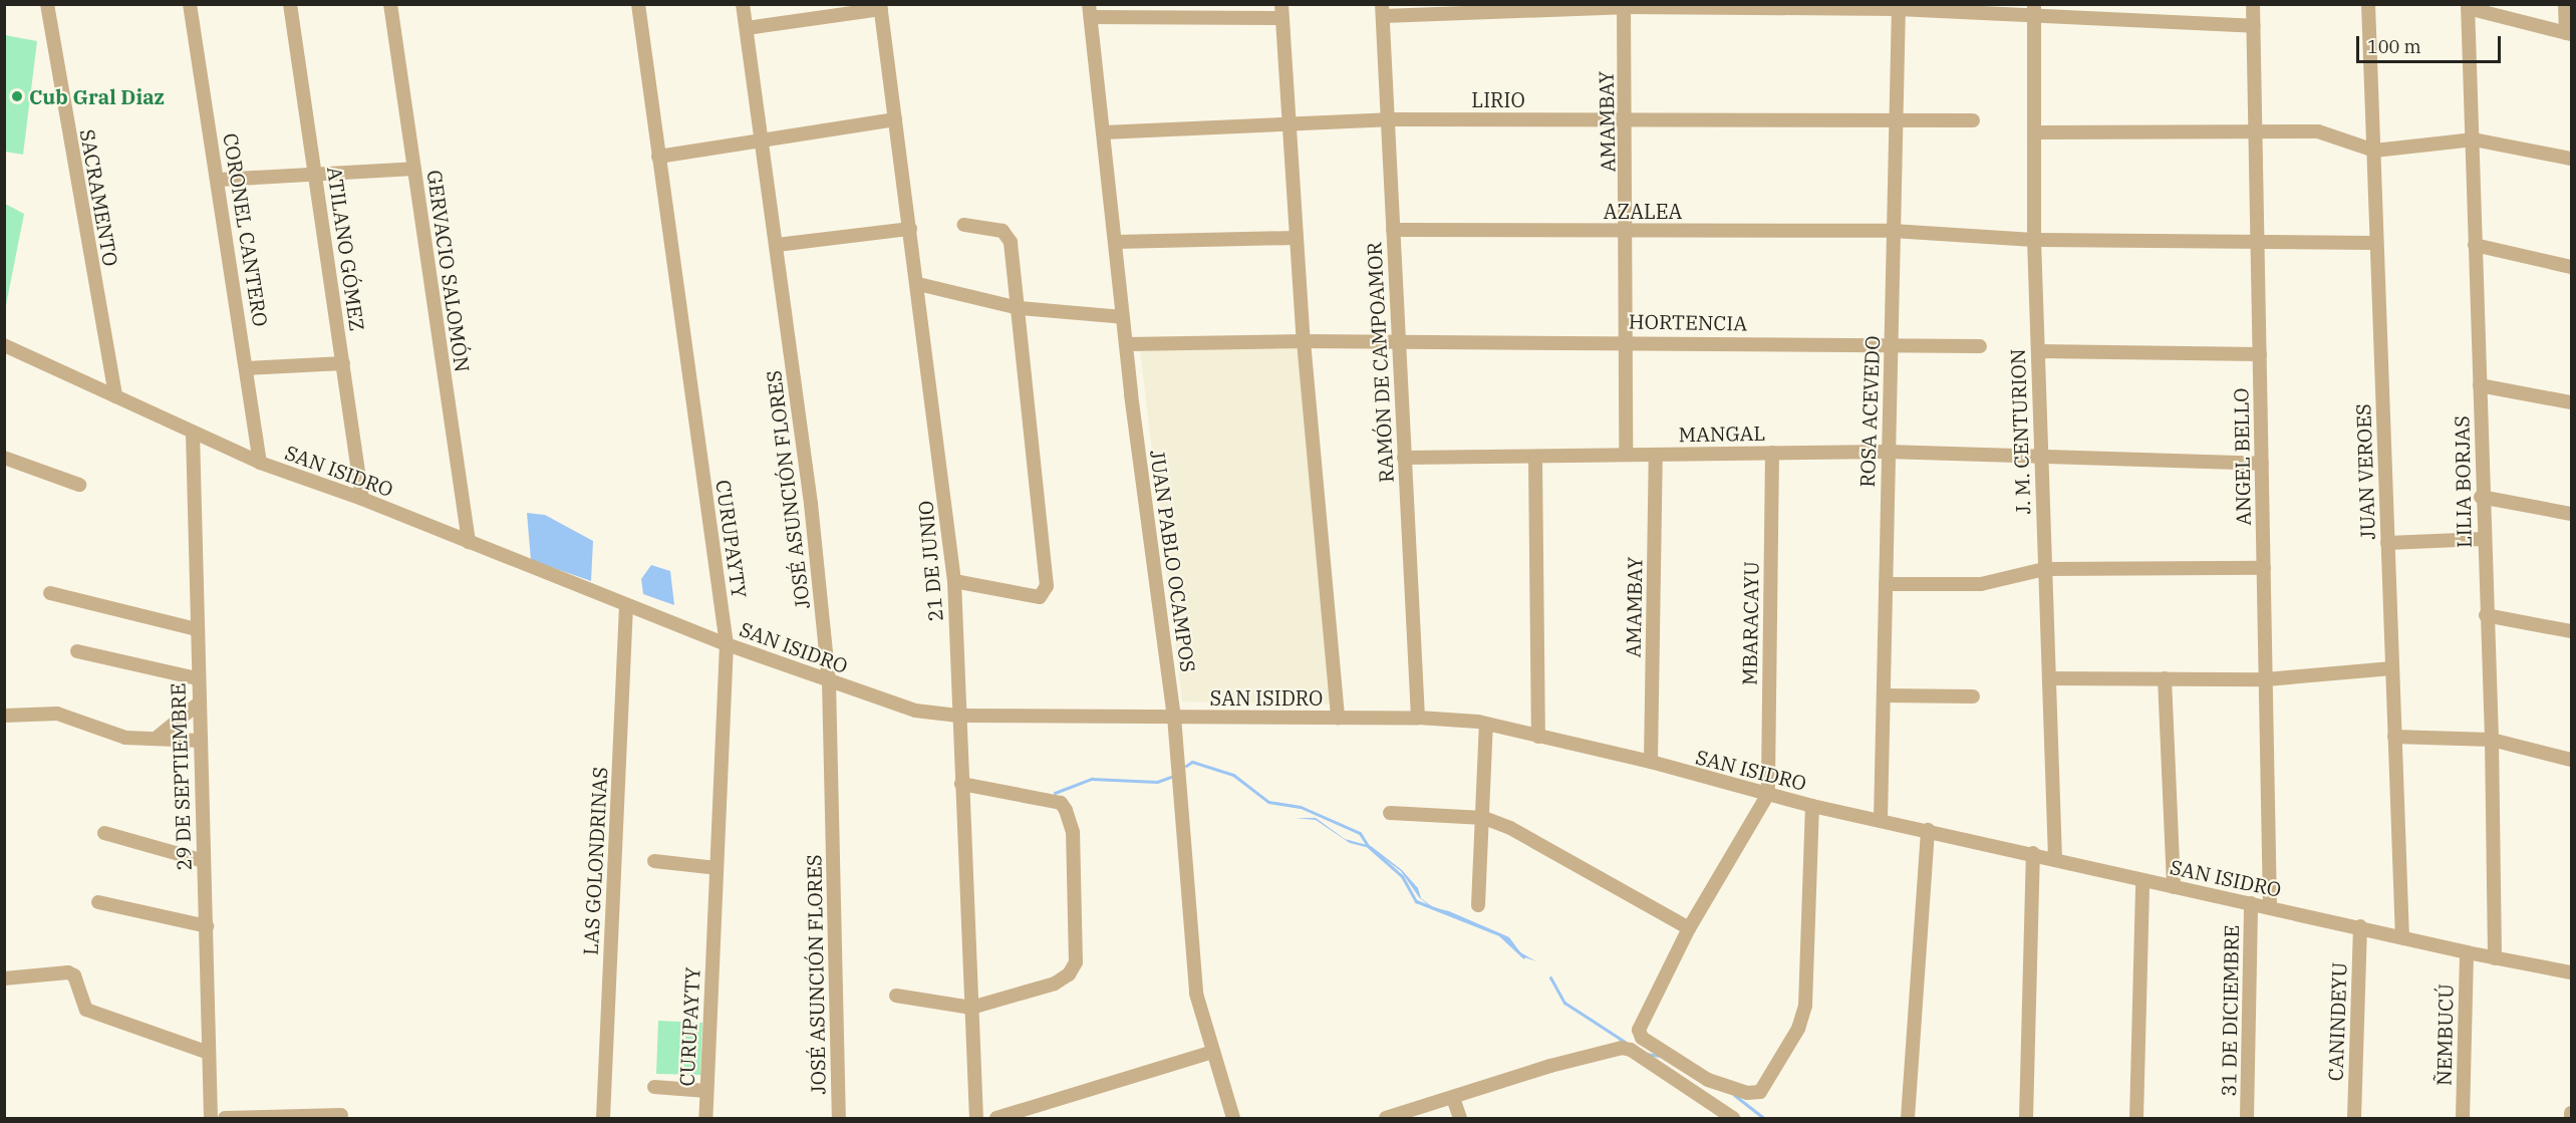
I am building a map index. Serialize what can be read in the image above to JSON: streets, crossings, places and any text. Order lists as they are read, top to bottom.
{
  "streets": {
    "street": [
      "LIRIO",
      "AMAMBAY",
      "SACRAMENTO",
      "AZALEA",
      "CORONEL CANTERO",
      "ATILANO GÓMEZ",
      "GERVACIO SALOMÓN",
      "HORTENCIA",
      "RAMÓN DE CAMPOAMOR",
      "ROSA ACEVEDO",
      "J. M. CENTURION",
      "MANGAL",
      "ANGEL BELLO",
      "SAN ISIDRO",
      "JUAN VEROES",
      "LILIA BORJAS",
      "JOSÉ ASUNCIÓN FLORES",
      "CURUPAYTY",
      "21 DE JUNIO",
      "JUAN PABLO OCAMPOS",
      "MBARACAYU",
      "29 DE SEPTIEMBRE",
      "LAS GOLONDRINAS",
      "31 DE DICIEMBRE",
      "CANINDEYU",
      "ÑEMBUCÚ"
    ]
  },
  "crossings": [
    ["LIRIO", "AMAMBAY"],
    ["LIRIO", "RAMÓN DE CAMPOAMOR"],
    ["LIRIO", "ROSA ACEVEDO"],
    ["LIRIO", "JUAN PABLO OCAMPOS"],
    ["AMAMBAY", "AZALEA"],
    ["AMAMBAY", "HORTENCIA"],
    ["AMAMBAY", "MANGAL"],
    ["AMAMBAY", "SAN ISIDRO"],
    ["SACRAMENTO", "SAN ISIDRO"],
    ["AZALEA", "RAMÓN DE CAMPOAMOR"],
    ["AZALEA", "ROSA ACEVEDO"],
    ["AZALEA", "J. M. CENTURION"],
    ["AZALEA", "ANGEL BELLO"],
    ["AZALEA", "JUAN VEROES"],
    ["CORONEL CANTERO", "SAN ISIDRO"],
    ["ATILANO GÓMEZ", "SAN ISIDRO"],
    ["GERVACIO SALOMÓN", "SAN ISIDRO"],
    ["HORTENCIA", "RAMÓN DE CAMPOAMOR"],
    ["HORTENCIA", "ROSA ACEVEDO"],
    ["HORTENCIA", "JUAN PABLO OCAMPOS"],
    ["RAMÓN DE CAMPOAMOR", "MANGAL"],
    ["RAMÓN DE CAMPOAMOR", "SAN ISIDRO"],
    ["ROSA ACEVEDO", "MANGAL"],
    ["ROSA ACEVEDO", "SAN ISIDRO"],
    ["J. M. CENTURION", "MANGAL"],
    ["J. M. CENTURION", "SAN ISIDRO"],
    ["MANGAL", "ANGEL BELLO"],
    ["MANGAL", "MBARACAYU"],
    ["ANGEL BELLO", "SAN ISIDRO"],
    ["SAN ISIDRO", "JUAN VEROES"],
    ["SAN ISIDRO", "LILIA BORJAS"],
    ["SAN ISIDRO", "JOSÉ ASUNCIÓN FLORES"],
    ["SAN ISIDRO", "CURUPAYTY"],
    ["SAN ISIDRO", "21 DE JUNIO"],
    ["SAN ISIDRO", "JUAN PABLO OCAMPOS"],
    ["SAN ISIDRO", "MBARACAYU"],
    ["SAN ISIDRO", "29 DE SEPTIEMBRE"],
    ["SAN ISIDRO", "LAS GOLONDRINAS"],
    ["SAN ISIDRO", "31 DE DICIEMBRE"],
    ["SAN ISIDRO", "CANINDEYU"],
    ["SAN ISIDRO", "ÑEMBUCÚ"]
  ],
  "places": ["Cub Gral Diaz"],
  "scale_bar": "100 m"
}
